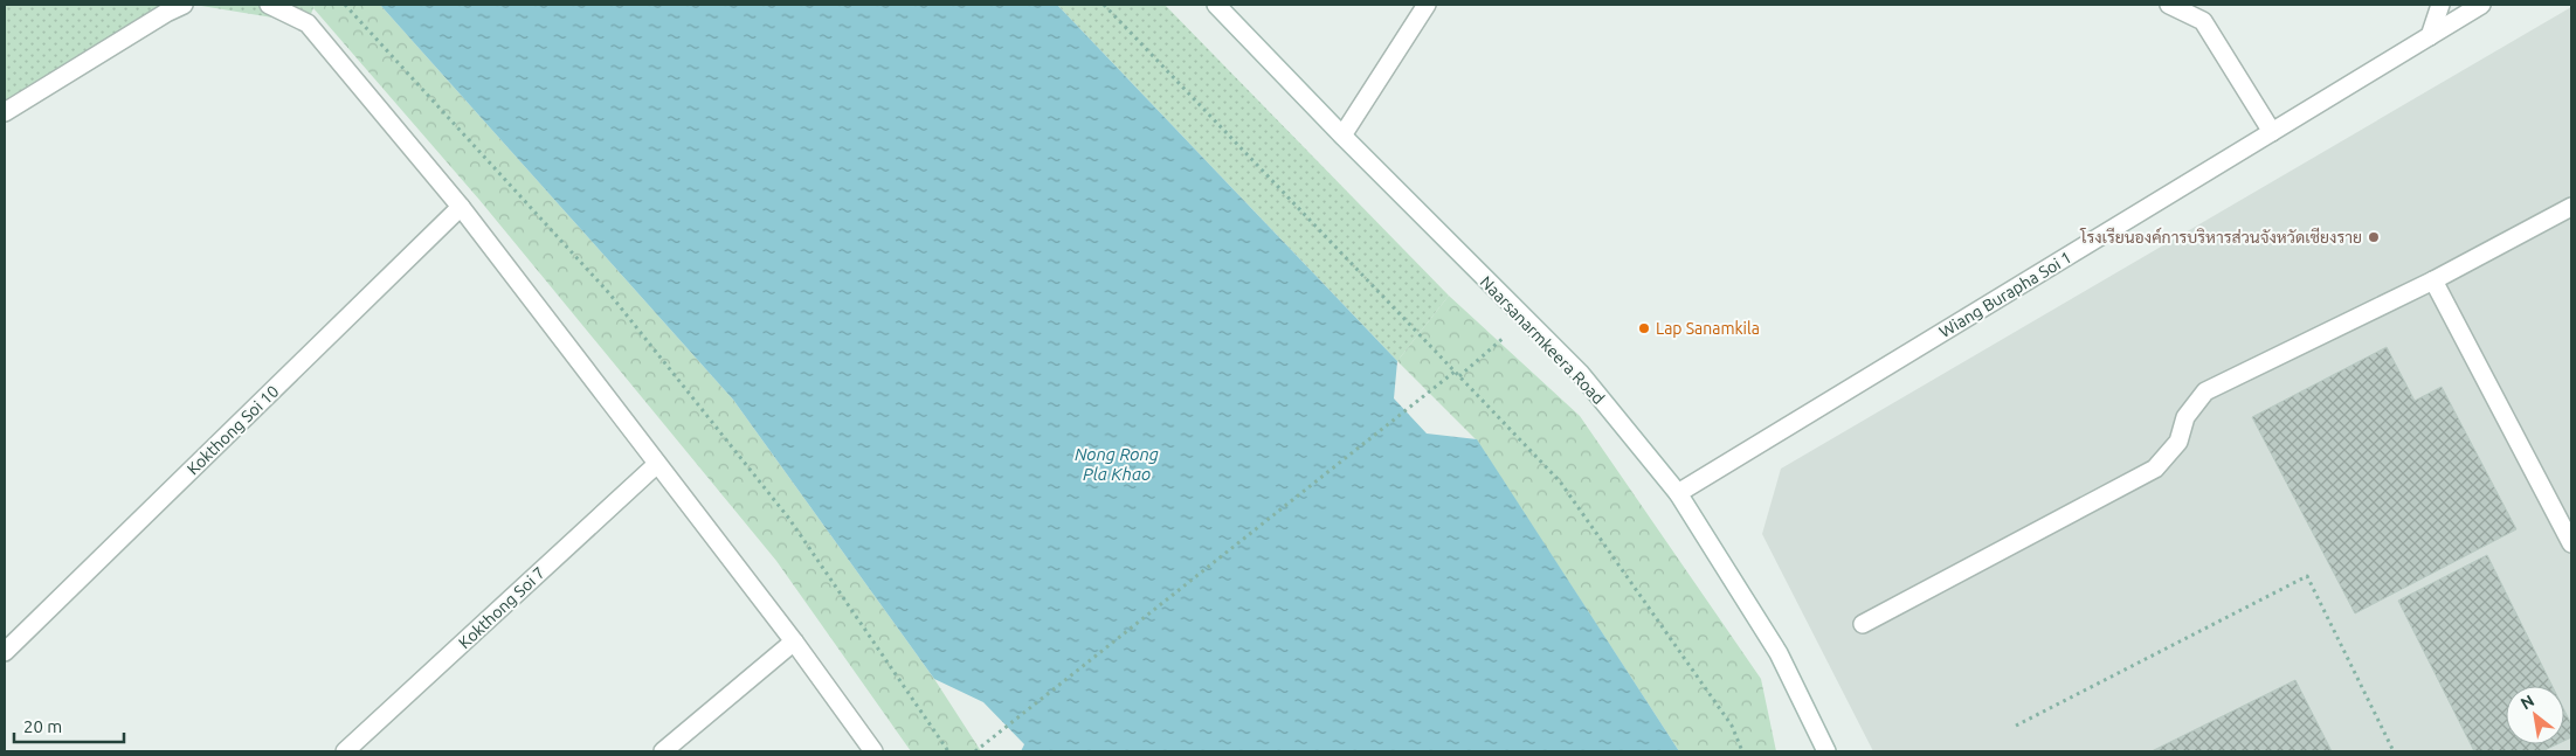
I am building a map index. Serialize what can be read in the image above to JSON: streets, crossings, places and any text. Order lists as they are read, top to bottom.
{
  "streets": {
    "street": [
      "Wiang Burapha Soi 1",
      "Naarsanarmkeera Road",
      "Kokthong Soi 10",
      "Kokthong Soi 7"
    ]
  },
  "crossings": [
    ["Wiang Burapha Soi 1", "Naarsanarmkeera Road"]
  ],
  "water": ["Nong Rong Pla Khao"],
  "places": ["โรงเรียนองค์การบริหารส่วนจังหวัดเชียงราย", "Lap Sanamkila"],
  "scale_bar": "20 m",
  "north": "top left"
}
